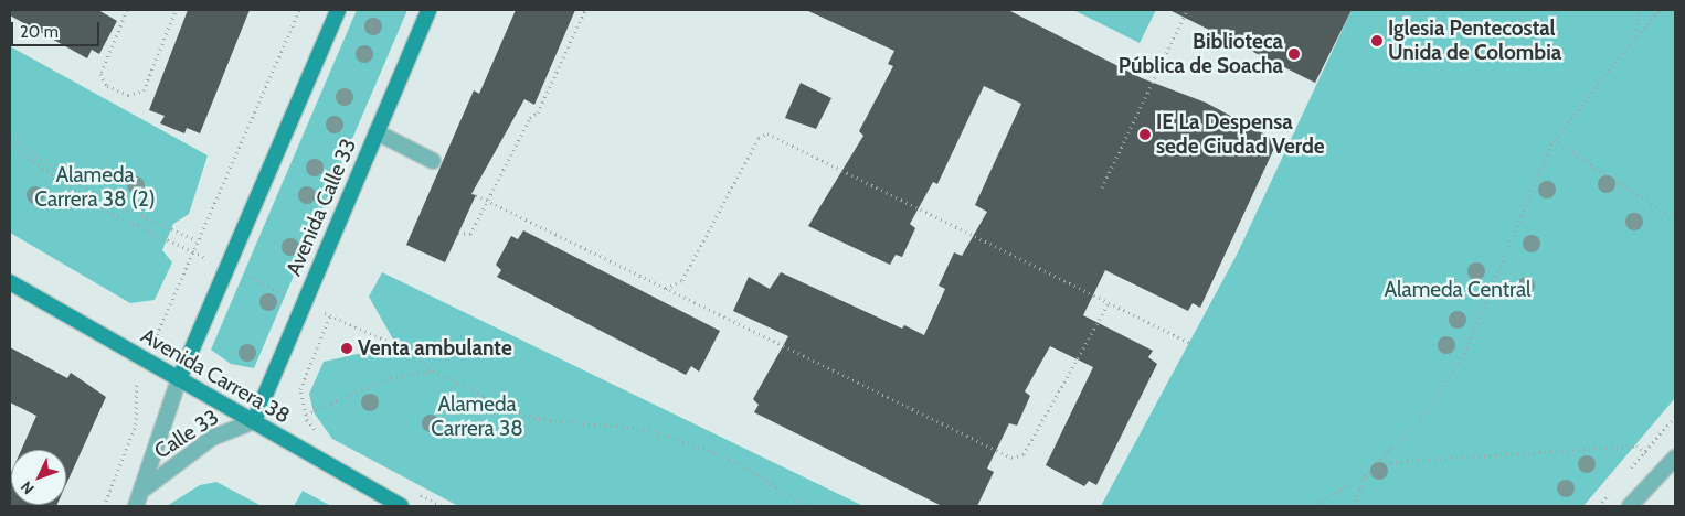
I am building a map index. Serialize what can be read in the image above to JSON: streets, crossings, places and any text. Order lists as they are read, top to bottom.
{
  "streets": {
    "main road": ["Avenida Calle 33", "Avenida Carrera 38"],
    "street": ["Calle 33"]
  },
  "crossings": [
    ["Avenida Calle 33", "Avenida Carrera 38"],
    ["Avenida Calle 33", "Calle 33"],
    ["Avenida Carrera 38", "Calle 33"]
  ],
  "parks": ["Alameda Carrera 38 (2)", "Alameda Central", "Alameda Carrera 38"],
  "places": [
    "Iglesia Pentecostal Unida de Colombia",
    "Biblioteca Pública de Soacha",
    "IE La Despensa sede Ciudad Verde",
    "Venta ambulante"
  ],
  "scale_bar": "20 m",
  "north": "bottom left"
}
